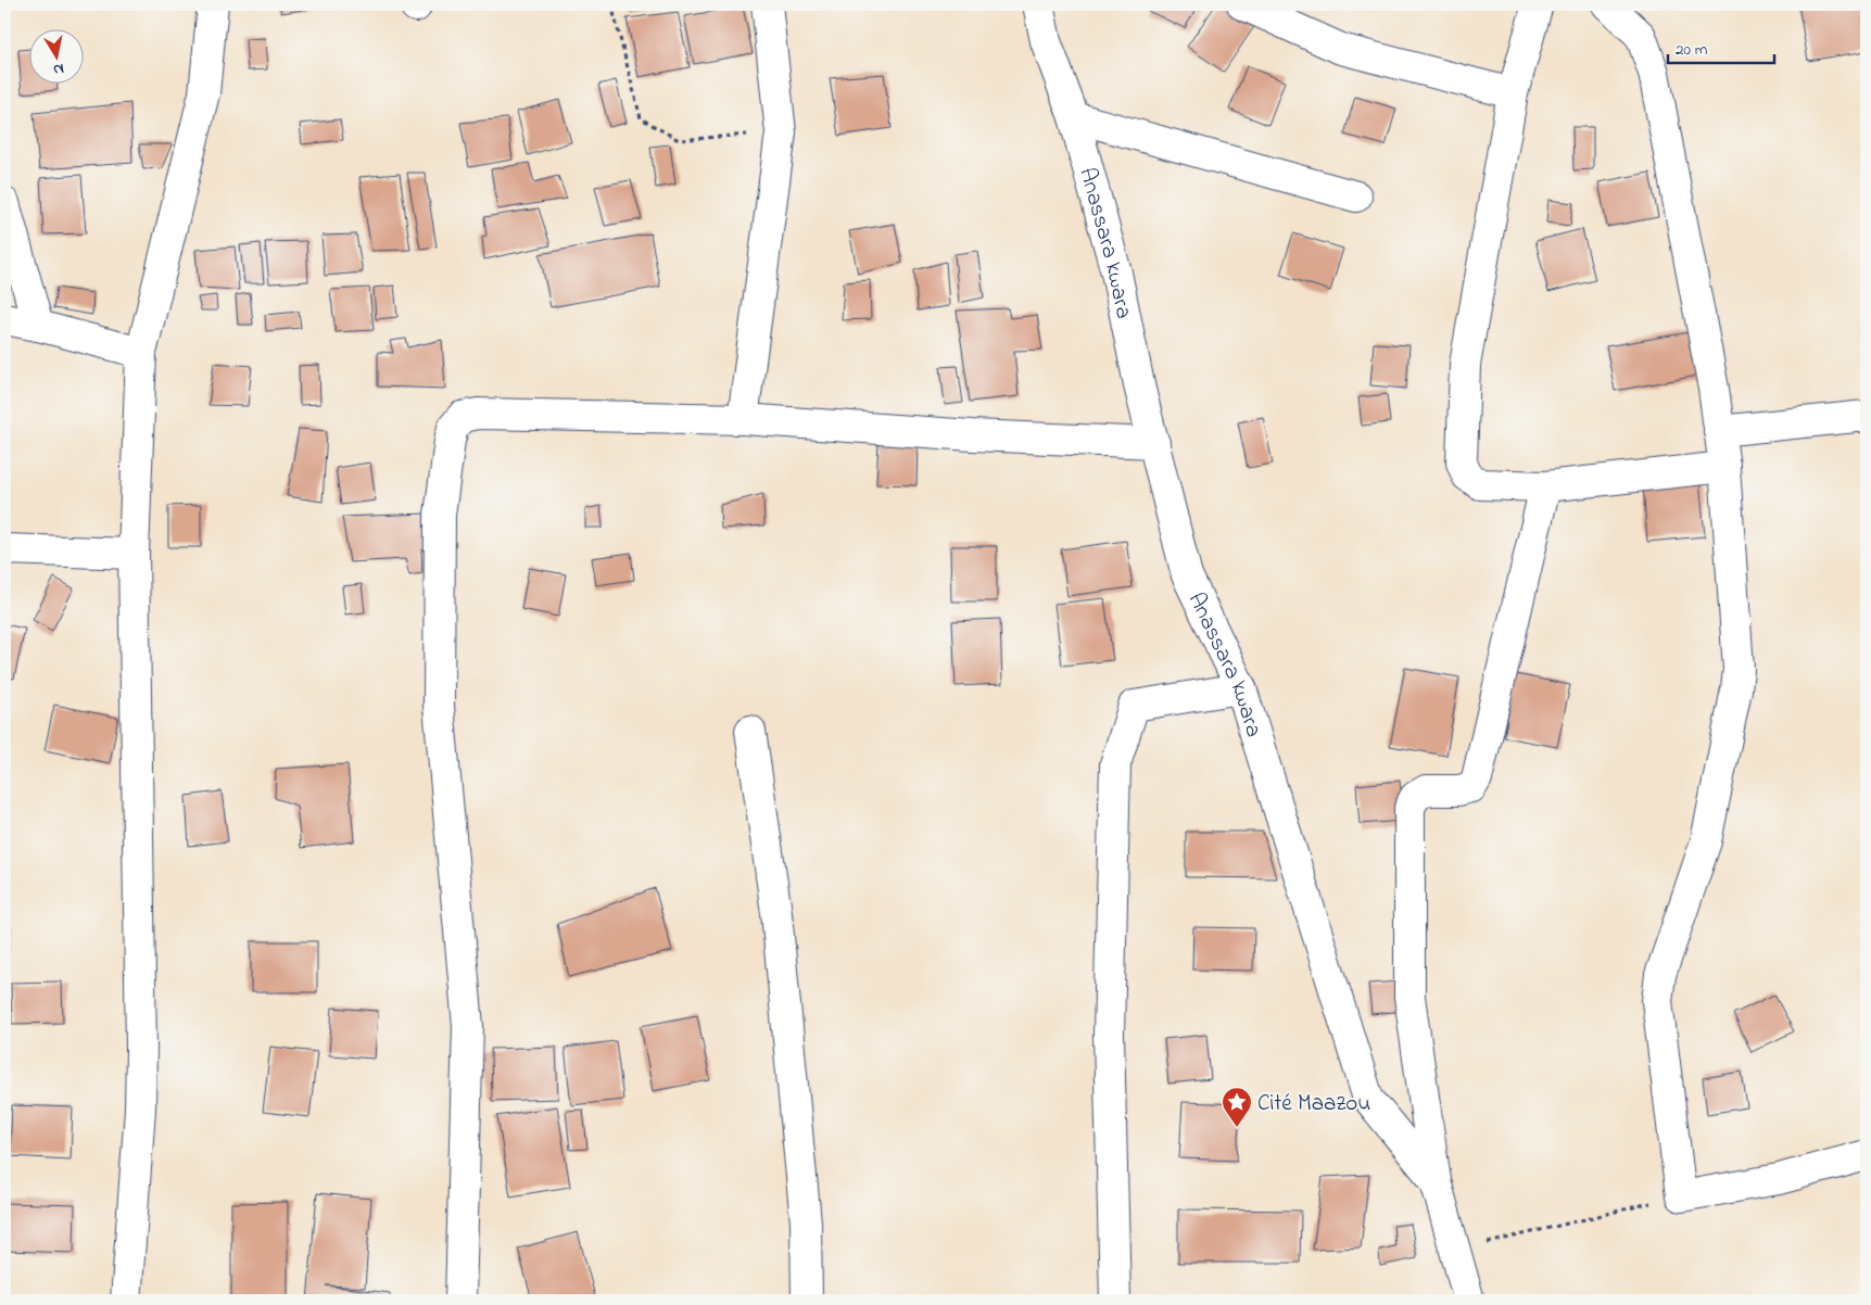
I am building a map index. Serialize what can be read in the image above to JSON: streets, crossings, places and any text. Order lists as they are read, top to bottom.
{
  "streets": {
    "street": ["Anassara kwara"]
  },
  "places": {
    "place": ["Cité Maazou"]
  },
  "scale_bar": "20 m",
  "north": "bottom"
}
